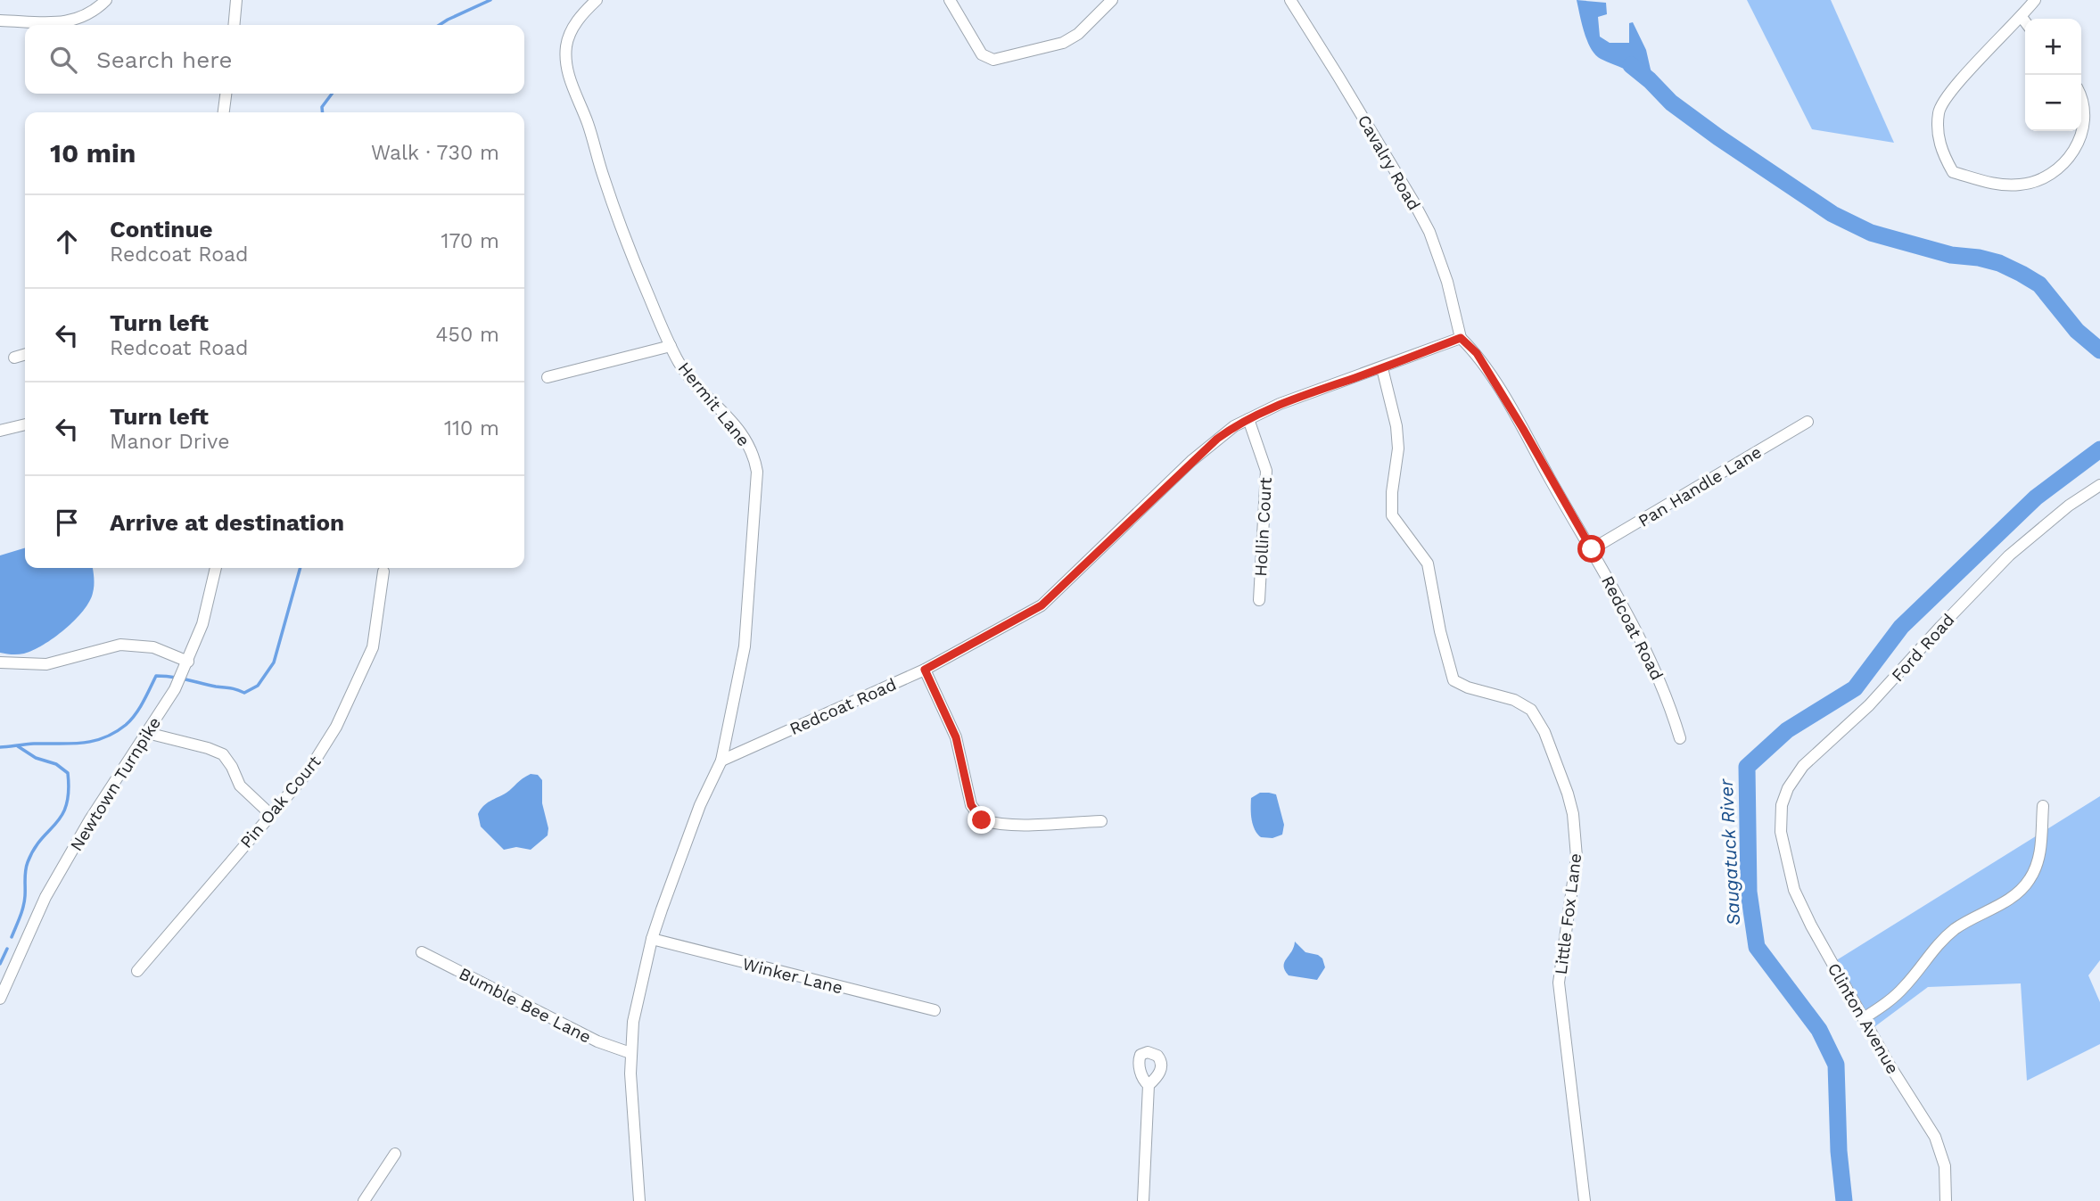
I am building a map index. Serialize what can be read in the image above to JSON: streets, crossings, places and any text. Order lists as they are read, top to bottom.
{
  "streets": {
    "street": [
      "Cavalry Road",
      "Hermit Lane",
      "Pan Handle Lane",
      "Hollin Court",
      "Redcoat Road",
      "Ford Road",
      "Newtown Turnpike",
      "Pin Oak Court",
      "Little Fox Lane",
      "Winker Lane",
      "Bumble Bee Lane",
      "Clinton Avenue"
    ]
  },
  "crossings": [
    ["Cavalry Road", "Redcoat Road"],
    ["Hermit Lane", "Redcoat Road"],
    ["Pan Handle Lane", "Redcoat Road"],
    ["Hollin Court", "Redcoat Road"],
    ["Redcoat Road", "Little Fox Lane"],
    ["Ford Road", "Clinton Avenue"]
  ],
  "water": ["Saugatuck River"],
  "page": {
    "map_buttons": ["+", "−"],
    "search": "Search here",
    "heading": ["10 min", "Walk · 730 m"],
    "list": [
      ["Continue", "Redcoat Road", "170 m"],
      ["Turn left", "Redcoat Road", "450 m"],
      ["Turn left", "Manor Drive", "110 m"],
      "Arrive at destination"
    ]
  }
}
